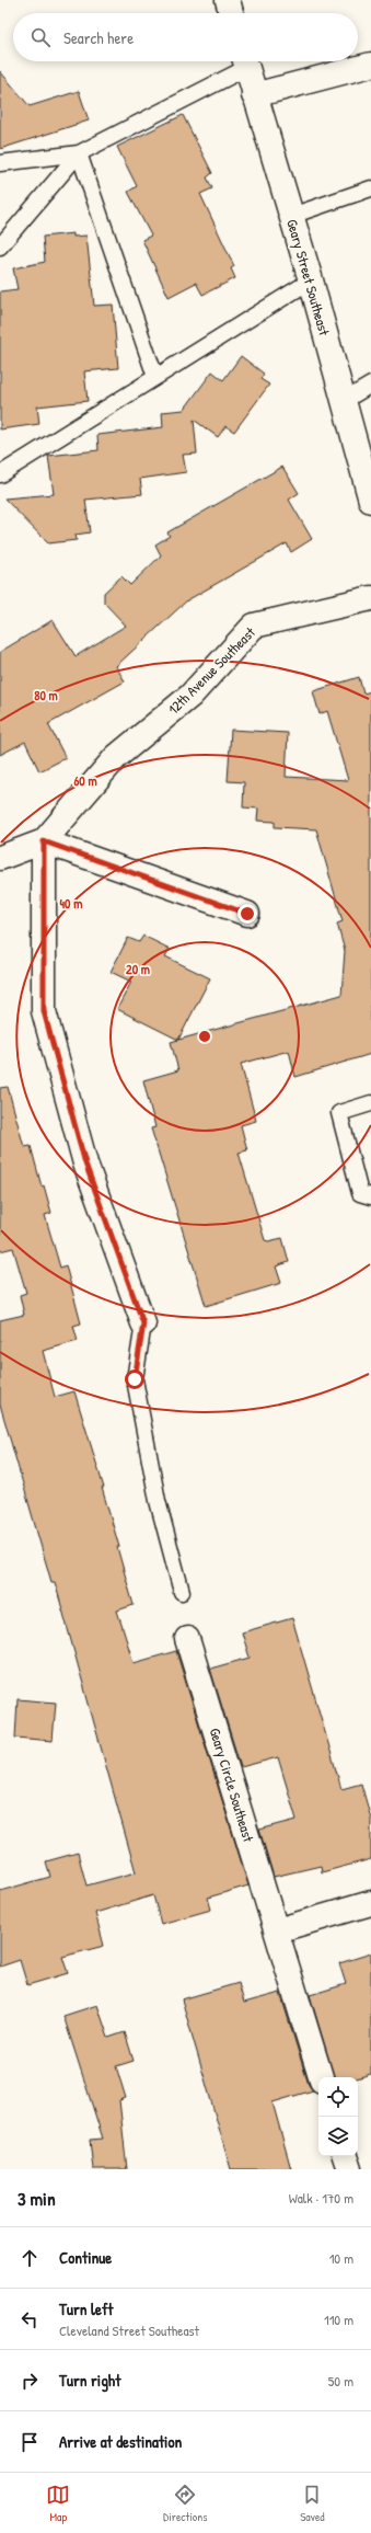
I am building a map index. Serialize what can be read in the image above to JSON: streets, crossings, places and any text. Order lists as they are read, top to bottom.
{
  "streets": {
    "street": ["Geary Street Southeast", "12th Avenue Southeast", "Geary Circle Southeast"]
  },
  "page": {
    "search": "Search here",
    "heading": ["3 min", "Walk · 170 m"],
    "list": [
      ["Continue", "10 m"],
      ["Turn left", "Cleveland Street Southeast", "110 m"],
      ["Turn right", "50 m"],
      "Arrive at destination"
    ],
    "nav": ["Map", "Directions", "Saved"]
  },
  "rings": [
    "80 m",
    "60 m",
    "40 m",
    "20 m"
  ]
}
